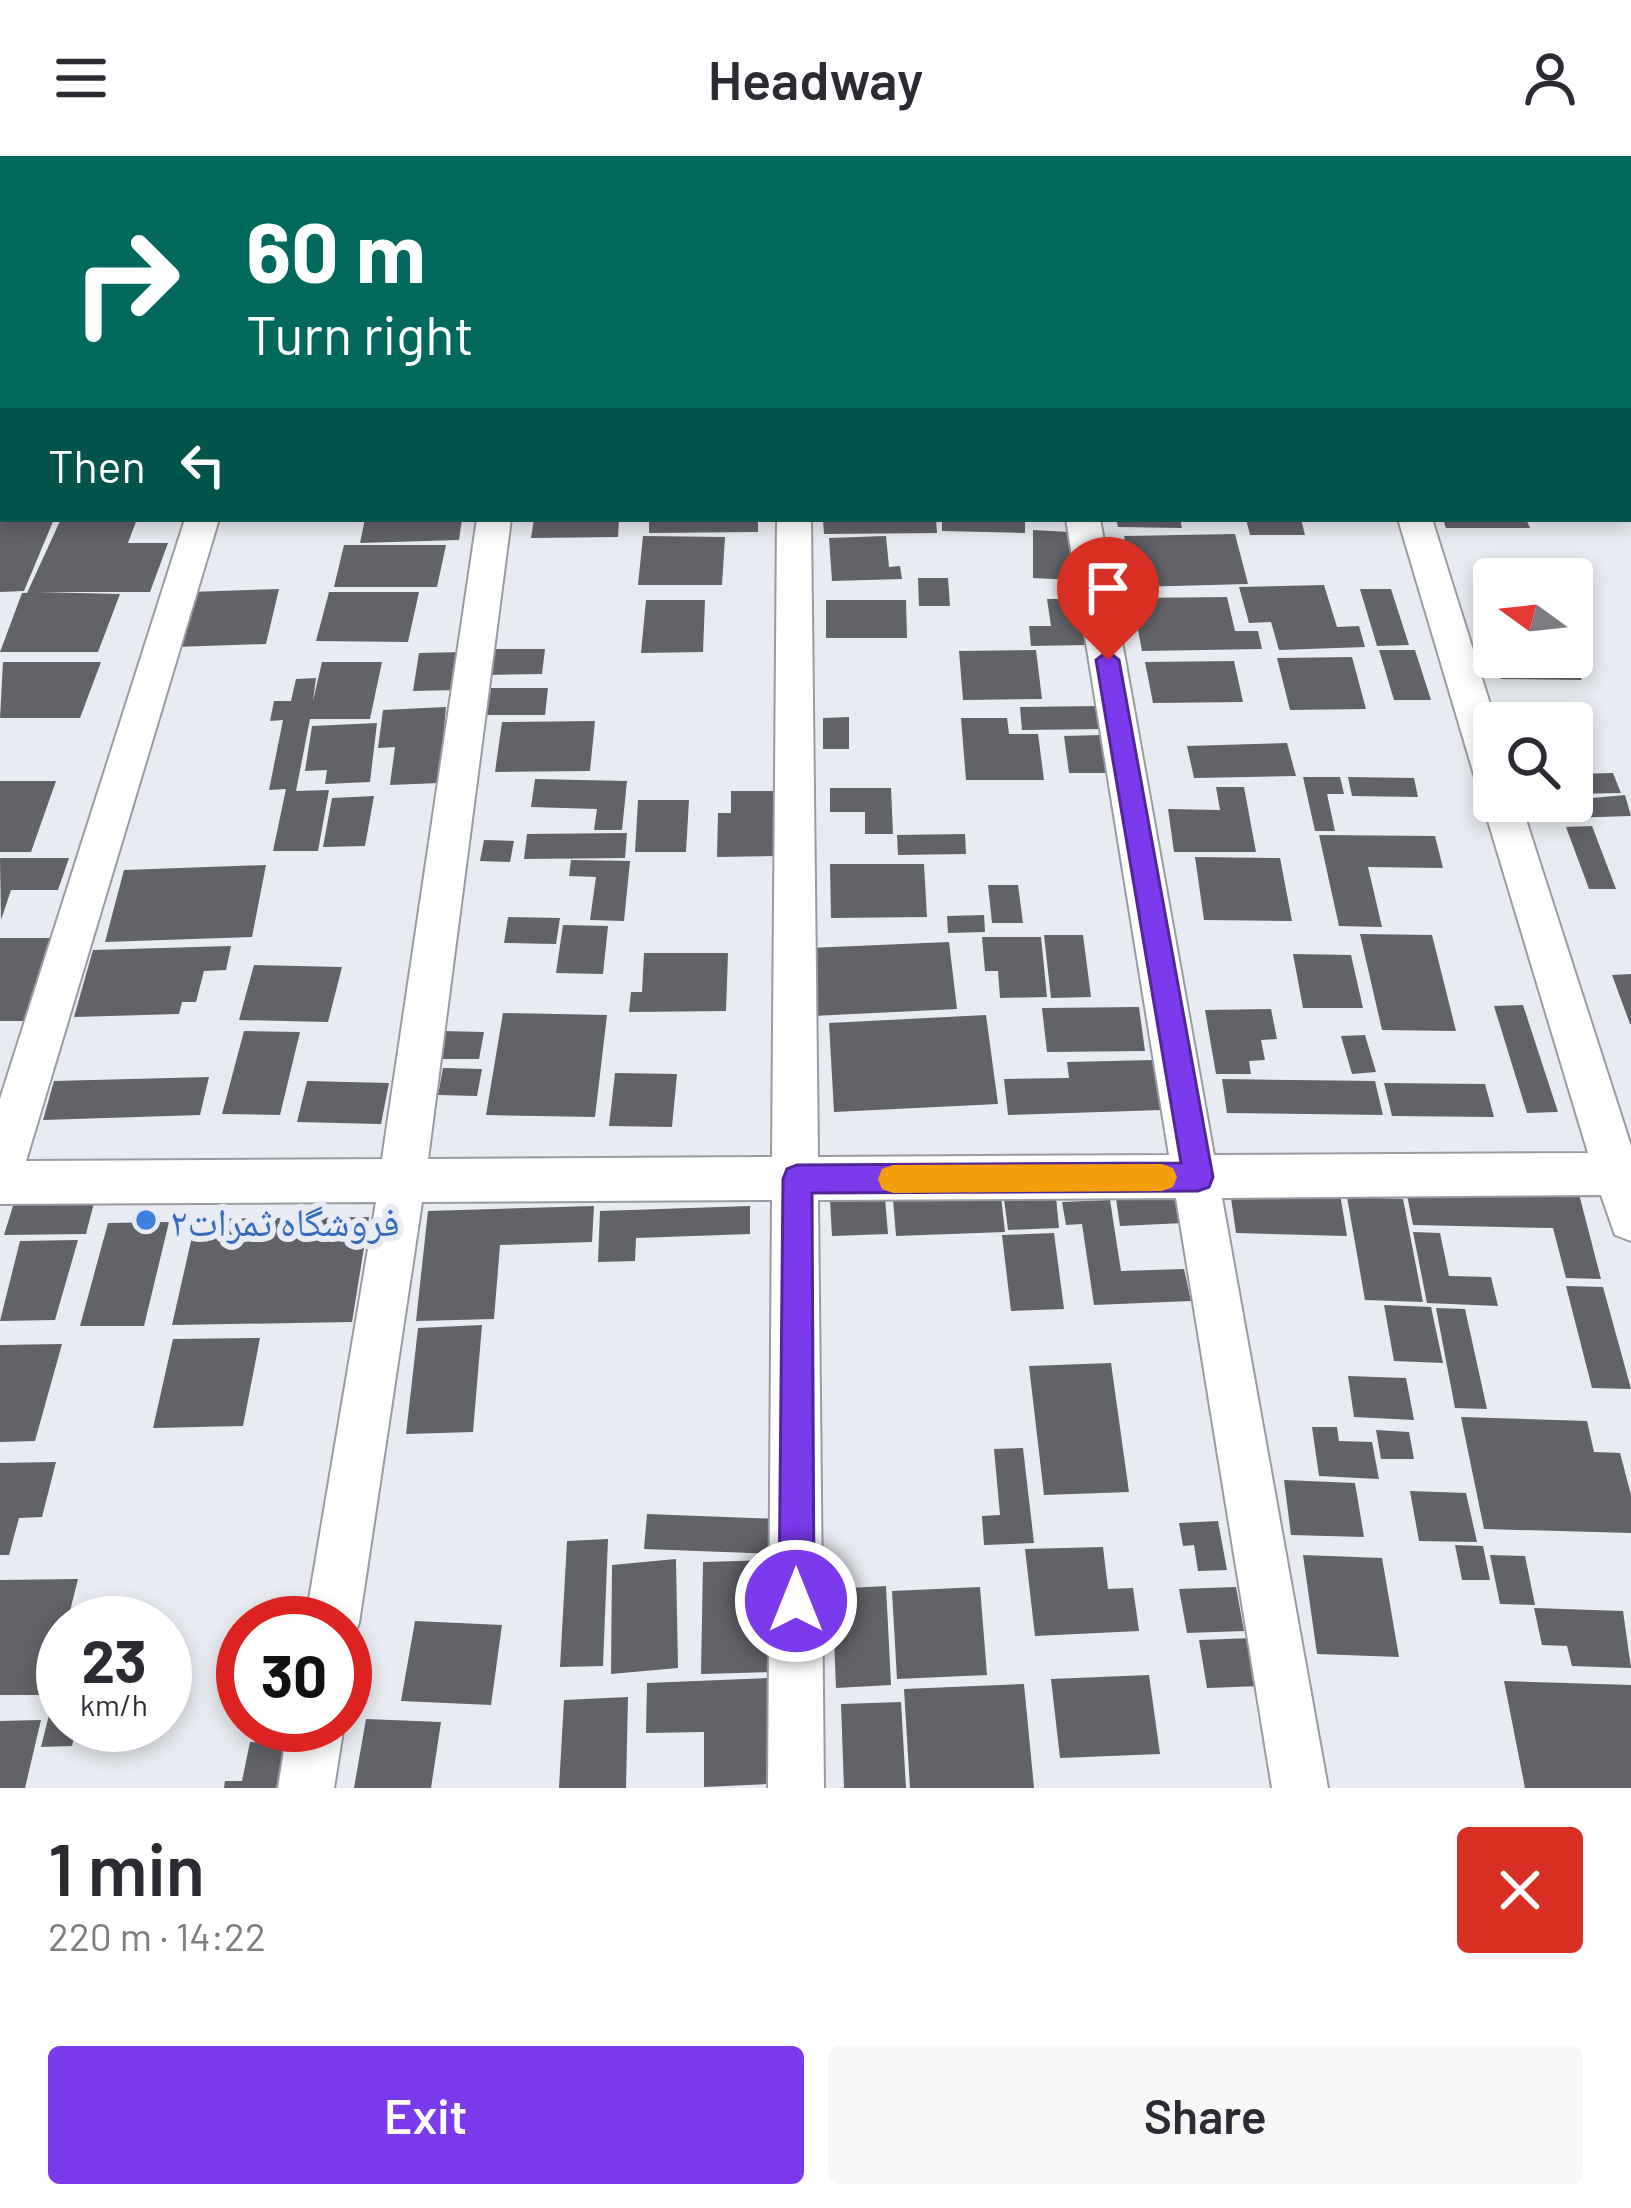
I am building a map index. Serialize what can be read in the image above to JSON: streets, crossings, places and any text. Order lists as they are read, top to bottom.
{
  "places": ["فروشگاه ثمرات٢"],
  "north": "left",
  "page": {
    "header": "Headway",
    "turn": ["60 m", "Turn right"],
    "then": "Then",
    "speed": "23 km/h",
    "limit": "30",
    "heading": ["1 min", "220 m · 14:22"],
    "buttons": ["Exit", "Share"]
  }
}
